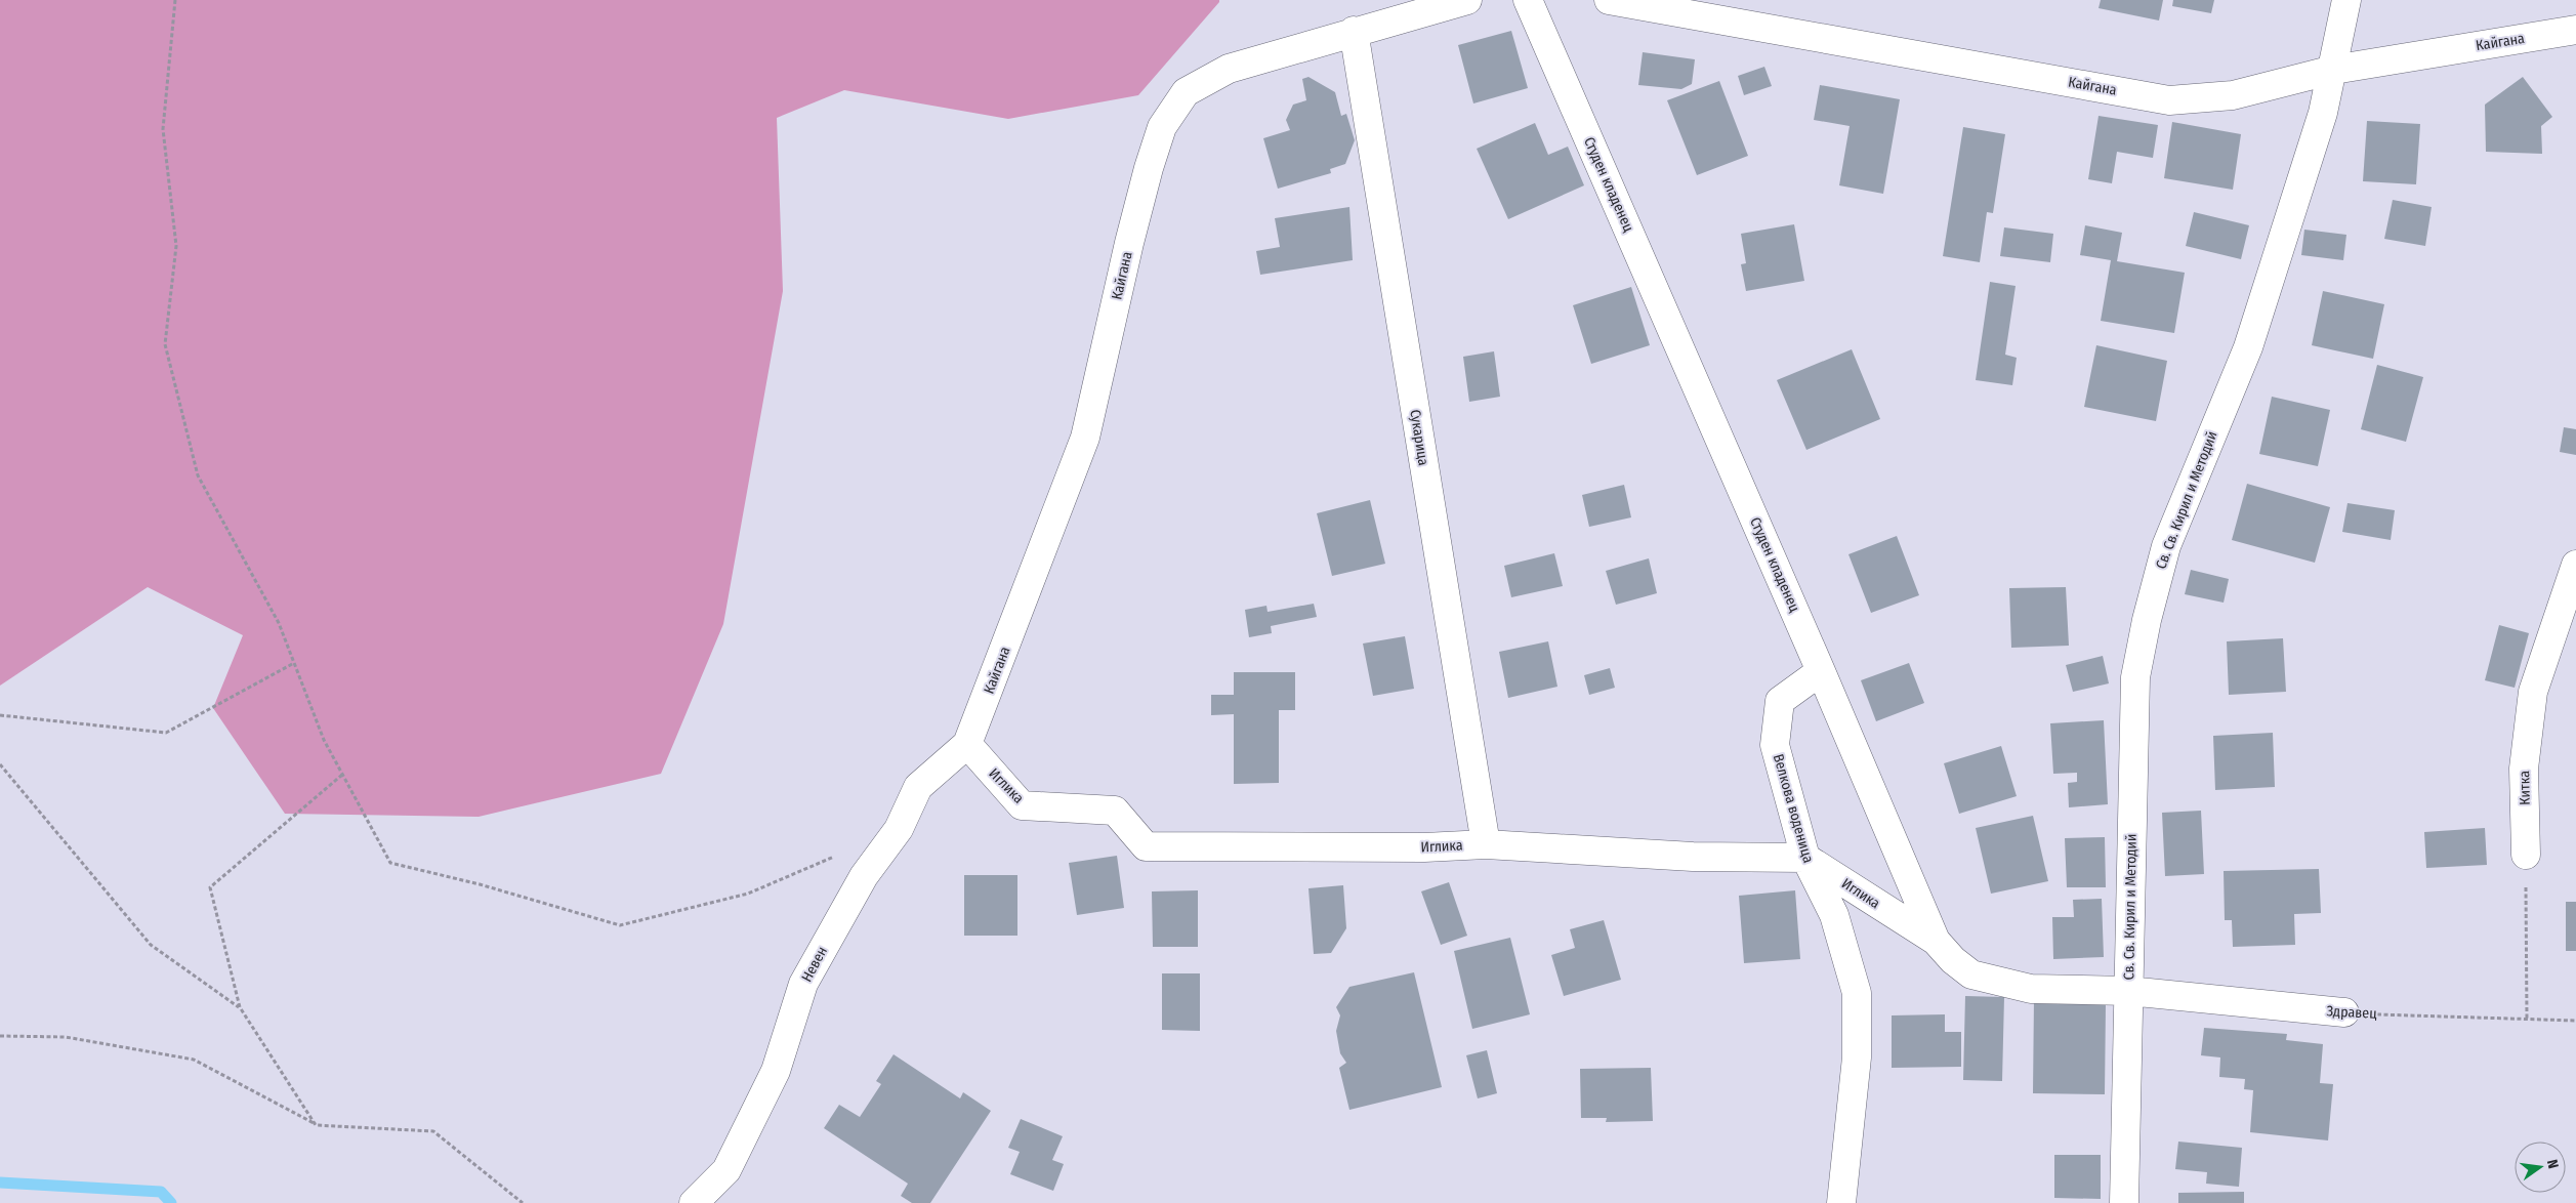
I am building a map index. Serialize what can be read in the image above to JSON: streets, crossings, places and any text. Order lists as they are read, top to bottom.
{
  "streets": {
    "street": [
      "Кайгана",
      "Студен кладенец",
      "Сукарица",
      "Св. Св. Кирил и Методий",
      "Иглика",
      "Китка",
      "Велкова воденица",
      "Невен",
      "Здравец"
    ]
  },
  "crossings": [
    ["Кайгана", "Сукарица"],
    ["Кайгана", "Св. Св. Кирил и Методий"],
    ["Кайгана", "Иглика"],
    ["Кайгана", "Невен"],
    ["Студен кладенец", "Св. Св. Кирил и Методий"],
    ["Студен кладенец", "Иглика"],
    ["Студен кладенец", "Велкова воденица"],
    ["Студен кладенец", "Здравец"],
    ["Сукарица", "Иглика"],
    ["Св. Св. Кирил и Методий", "Здравец"],
    ["Иглика", "Велкова воденица"],
    ["Иглика", "Невен"]
  ],
  "north": "right"
}
